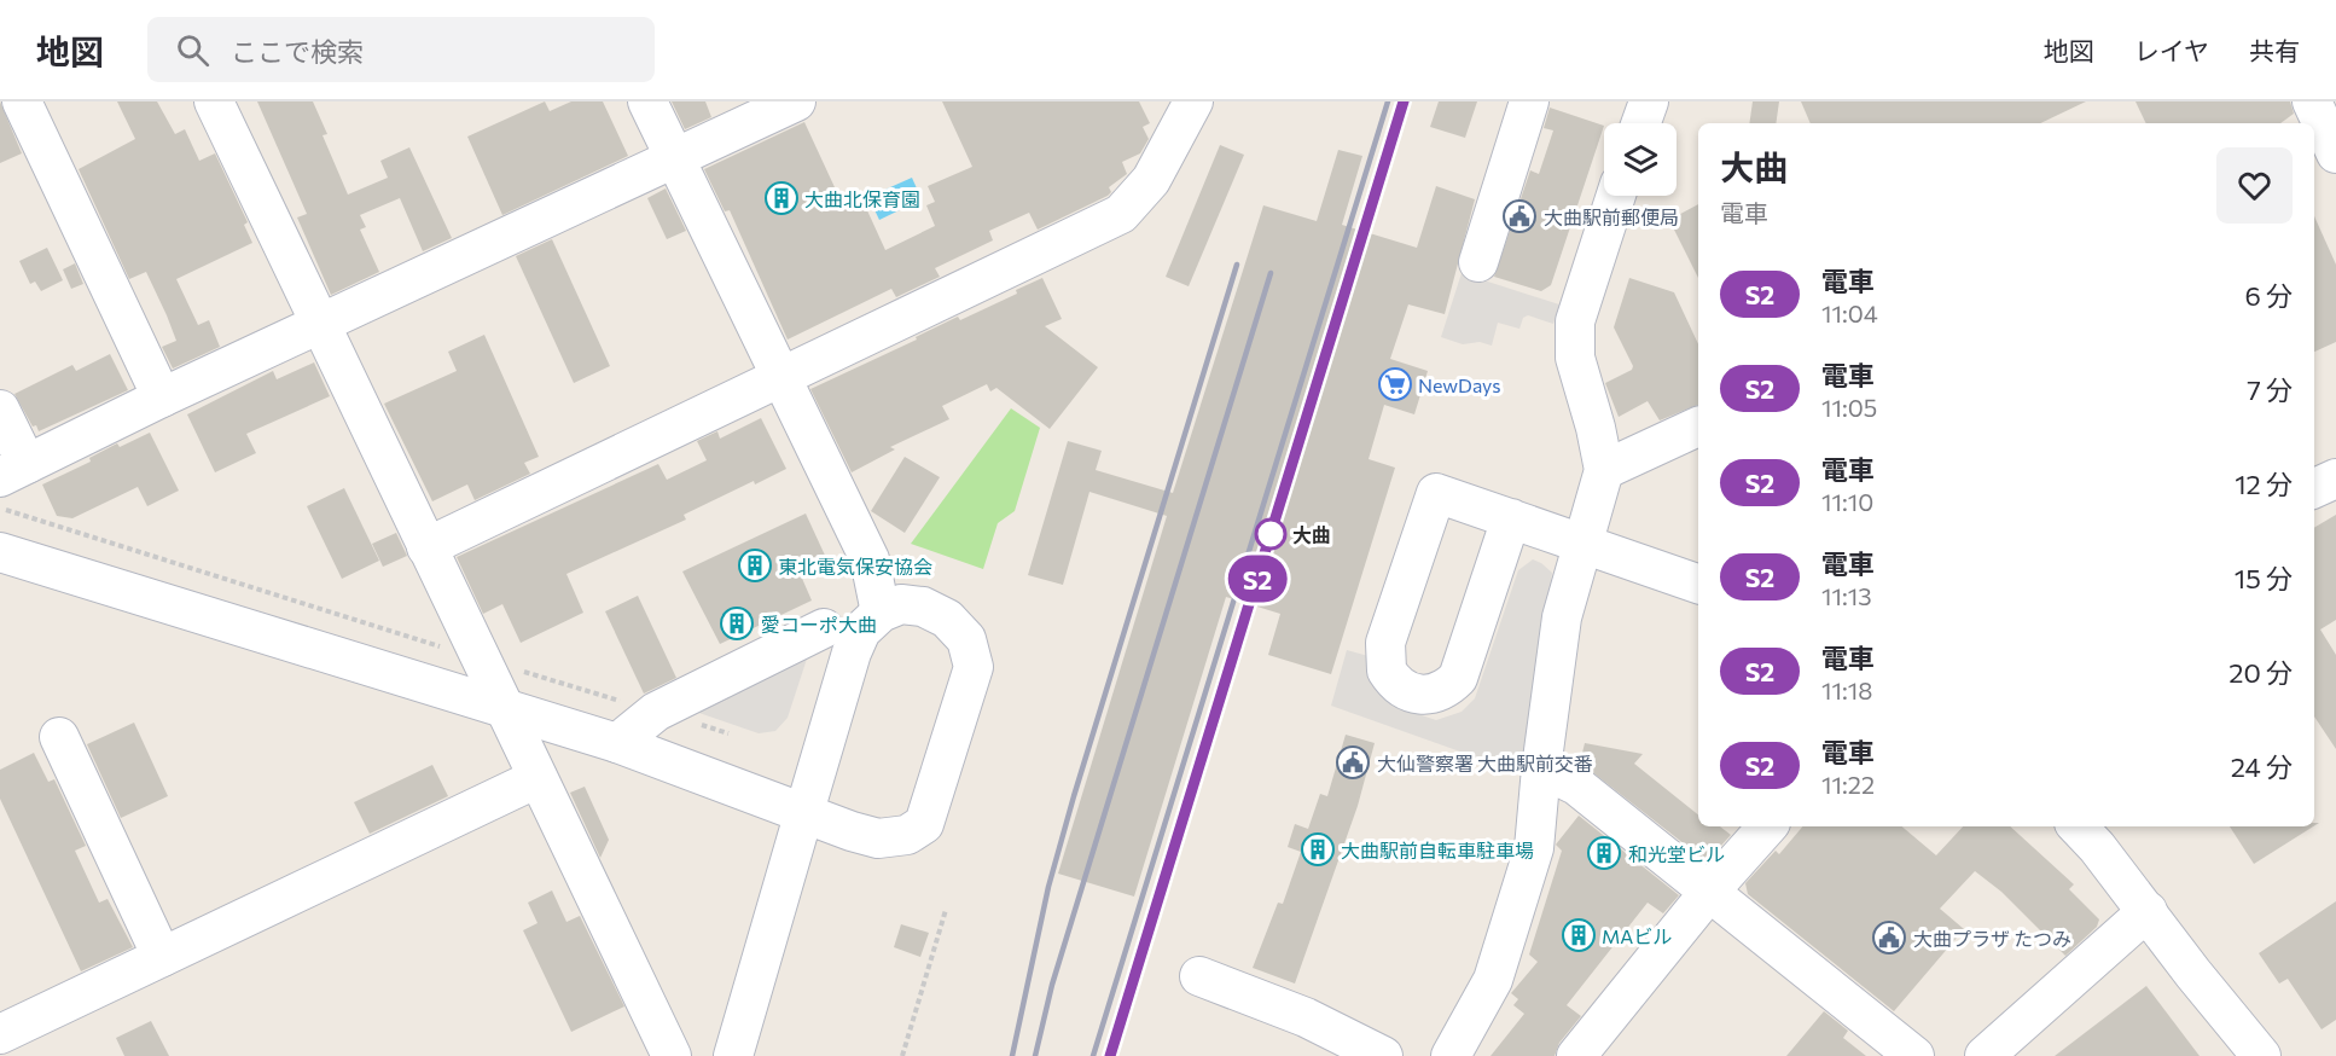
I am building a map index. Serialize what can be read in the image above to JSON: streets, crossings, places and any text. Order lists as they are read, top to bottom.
{
  "places": {
    "building": [
      "大曲北保育園",
      "東北電気保安協会",
      "愛コーポ大曲",
      "大曲駅前自転車駐車場",
      "和光堂ビル",
      "MAビル"
    ],
    "public building": ["大曲駅前郵便局", "大仙警察署 大曲駅前交番", "大曲プラザ たつみ"],
    "supermarket": ["NewDays"],
    "other": ["大曲"]
  },
  "page": {
    "header": "地図",
    "search": "ここで検索",
    "nav": ["地図", "レイヤ", "共有"],
    "on_map": "S2",
    "heading": ["大曲", "電車"],
    "list": [
      {
        "mark": "S2",
        "name": "電車",
        "note": "11:04",
        "value": "6 分"
      },
      {
        "mark": "S2",
        "name": "電車",
        "note": "11:05",
        "value": "7 分"
      },
      {
        "mark": "S2",
        "name": "電車",
        "note": "11:10",
        "value": "12 分"
      },
      {
        "mark": "S2",
        "name": "電車",
        "note": "11:13",
        "value": "15 分"
      },
      {
        "mark": "S2",
        "name": "電車",
        "note": "11:18",
        "value": "20 分"
      },
      {
        "mark": "S2",
        "name": "電車",
        "note": "11:22",
        "value": "24 分"
      }
    ]
  }
}
